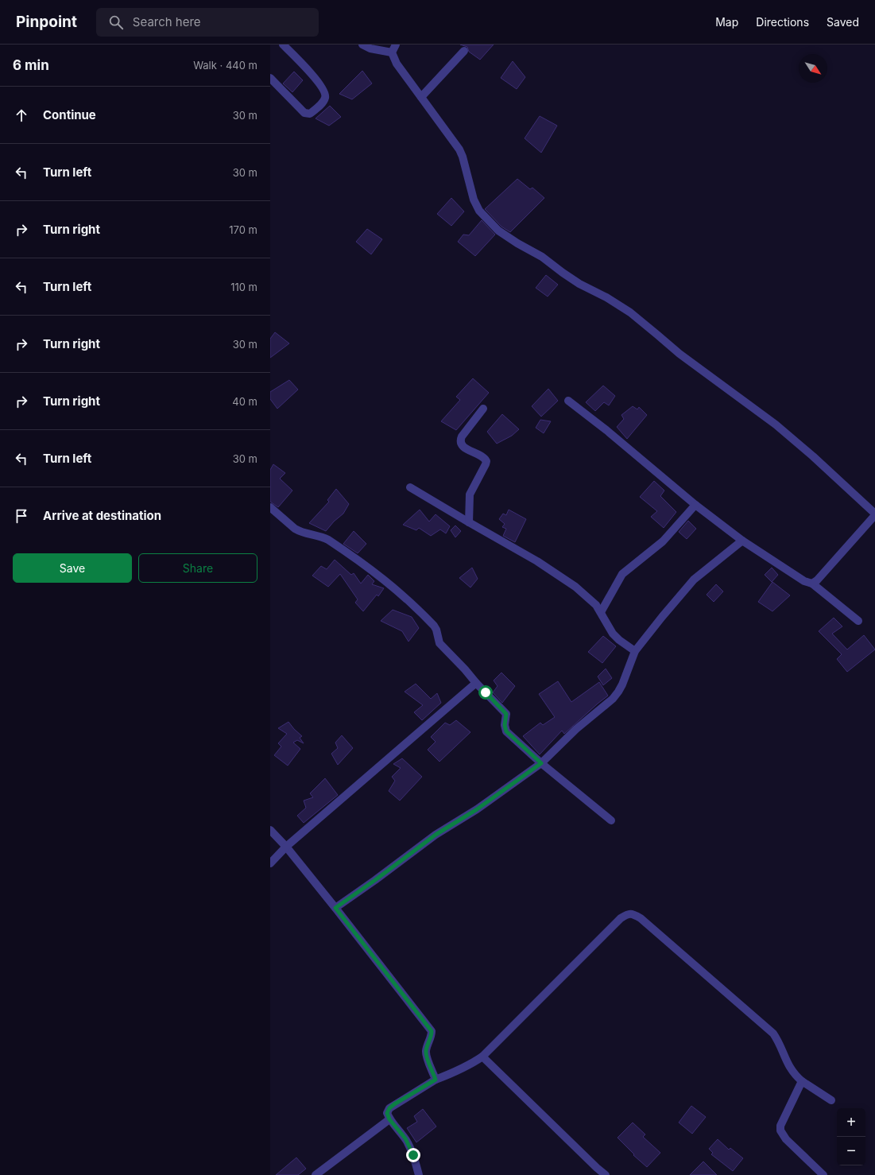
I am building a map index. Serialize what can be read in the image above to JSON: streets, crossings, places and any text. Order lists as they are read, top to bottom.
{
  "north": "bottom right",
  "page": {
    "header": "Pinpoint",
    "search": "Search here",
    "nav": ["Map", "Directions", "Saved"],
    "heading": ["6 min", "Walk · 440 m"],
    "list": [
      ["Continue", "30 m"],
      ["Turn left", "30 m"],
      ["Turn right", "170 m"],
      ["Turn left", "110 m"],
      ["Turn right", "30 m"],
      ["Turn right", "40 m"],
      ["Turn left", "30 m"],
      "Arrive at destination"
    ],
    "buttons": ["Save", "Share"],
    "map_buttons": ["+", "−"]
  }
}
